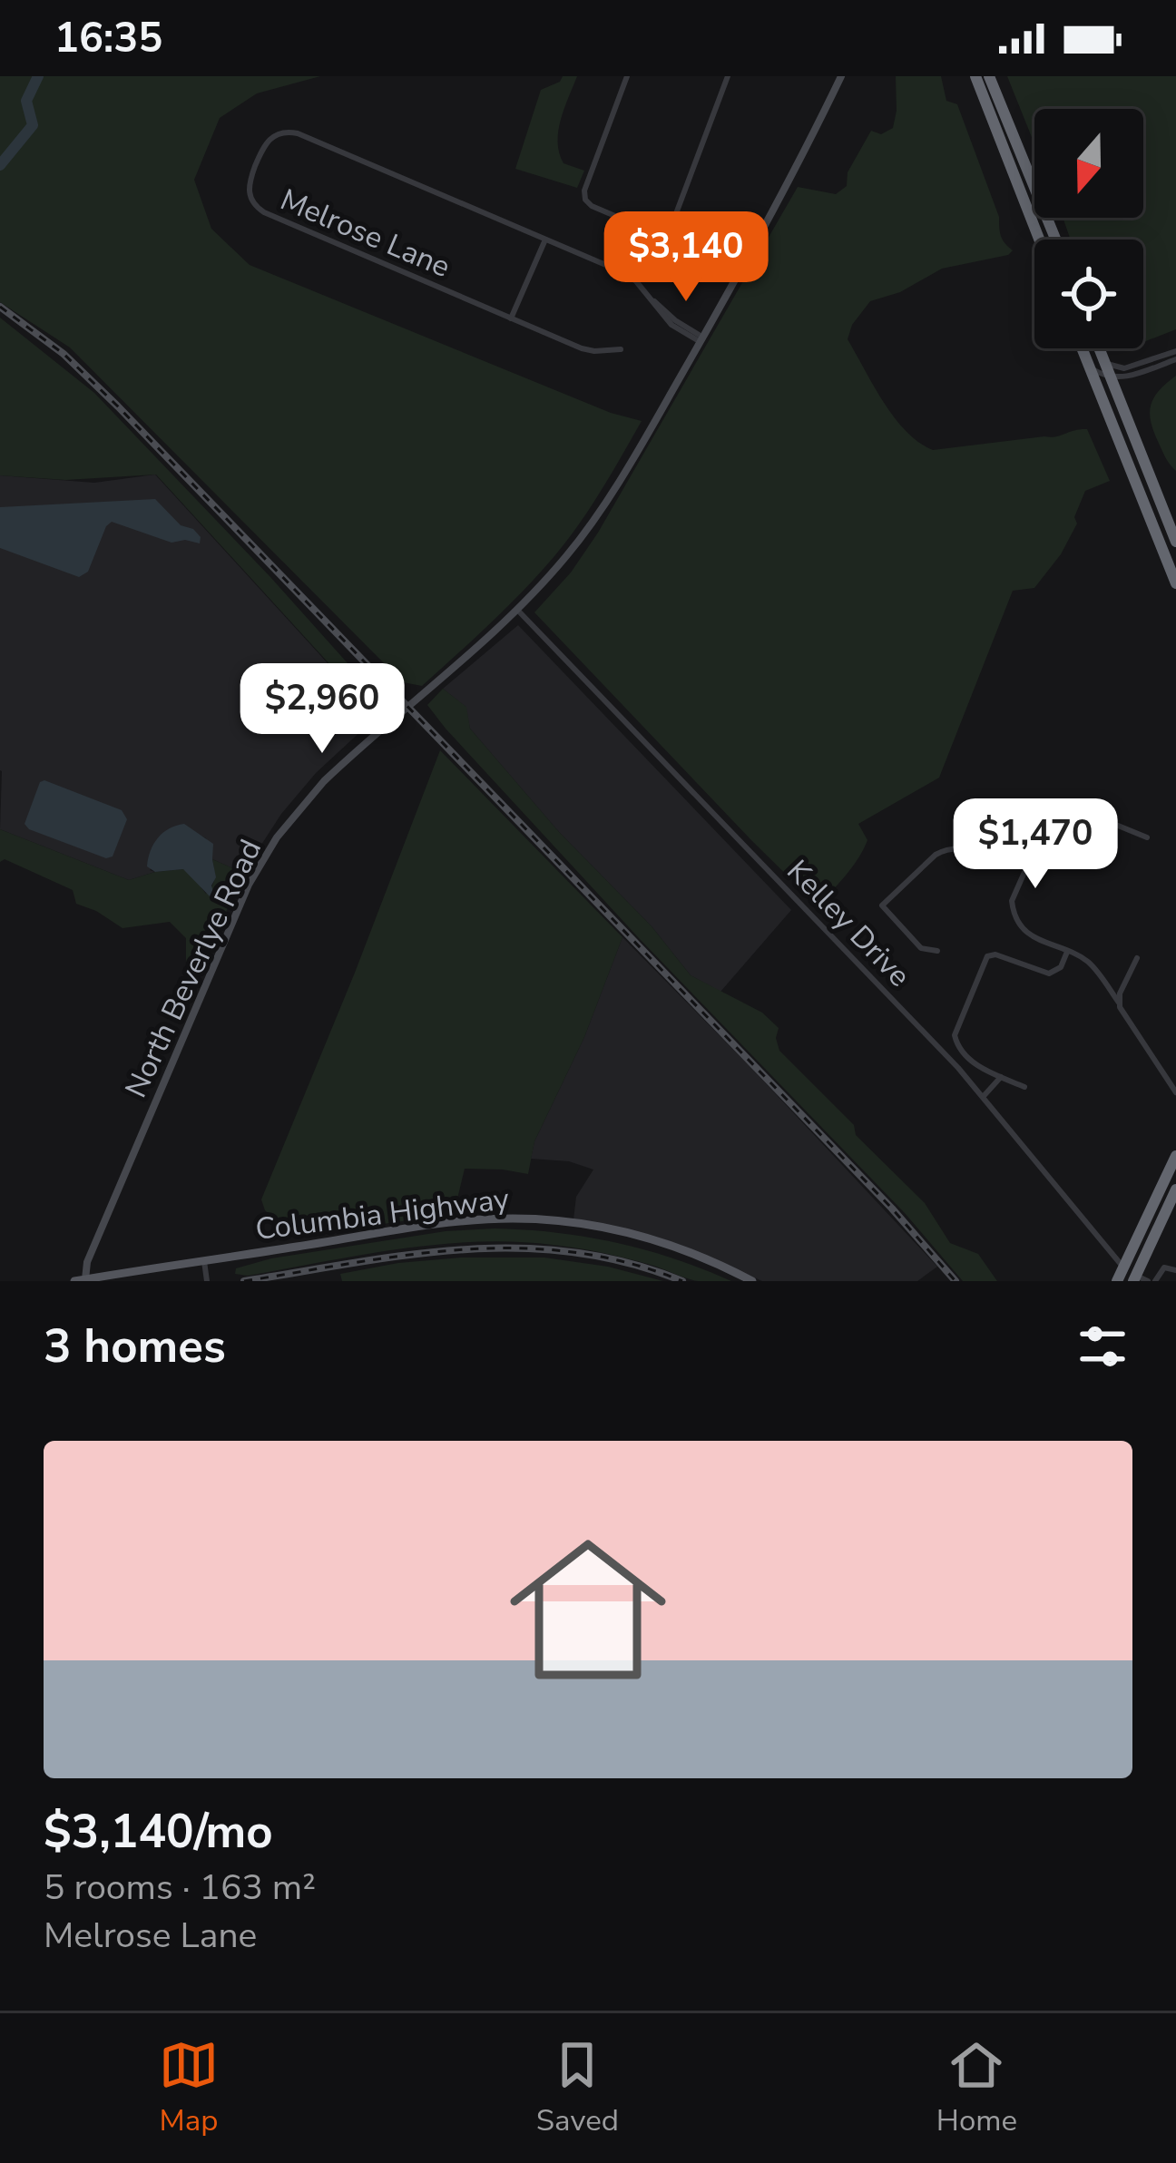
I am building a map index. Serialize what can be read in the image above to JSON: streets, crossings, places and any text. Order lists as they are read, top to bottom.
{
  "streets": {
    "main road": ["Columbia Highway"],
    "street": ["Melrose Lane", "Kelley Drive", "North Beverlye Road"]
  },
  "crossings": [
    ["Melrose Lane", "North Beverlye Road"],
    ["Kelley Drive", "North Beverlye Road"],
    ["North Beverlye Road", "Columbia Highway"]
  ],
  "north": "bottom",
  "page": {
    "status": "16:35",
    "price": ["$3,140", "$2,960", "$1,470"],
    "heading": "3 homes",
    "list": [
      {
        "name": "$3,140/mo",
        "note": "5 rooms · 163 m² · Melrose Lane"
      }
    ],
    "tabs": ["Map", "Saved", "Home"]
  }
}
